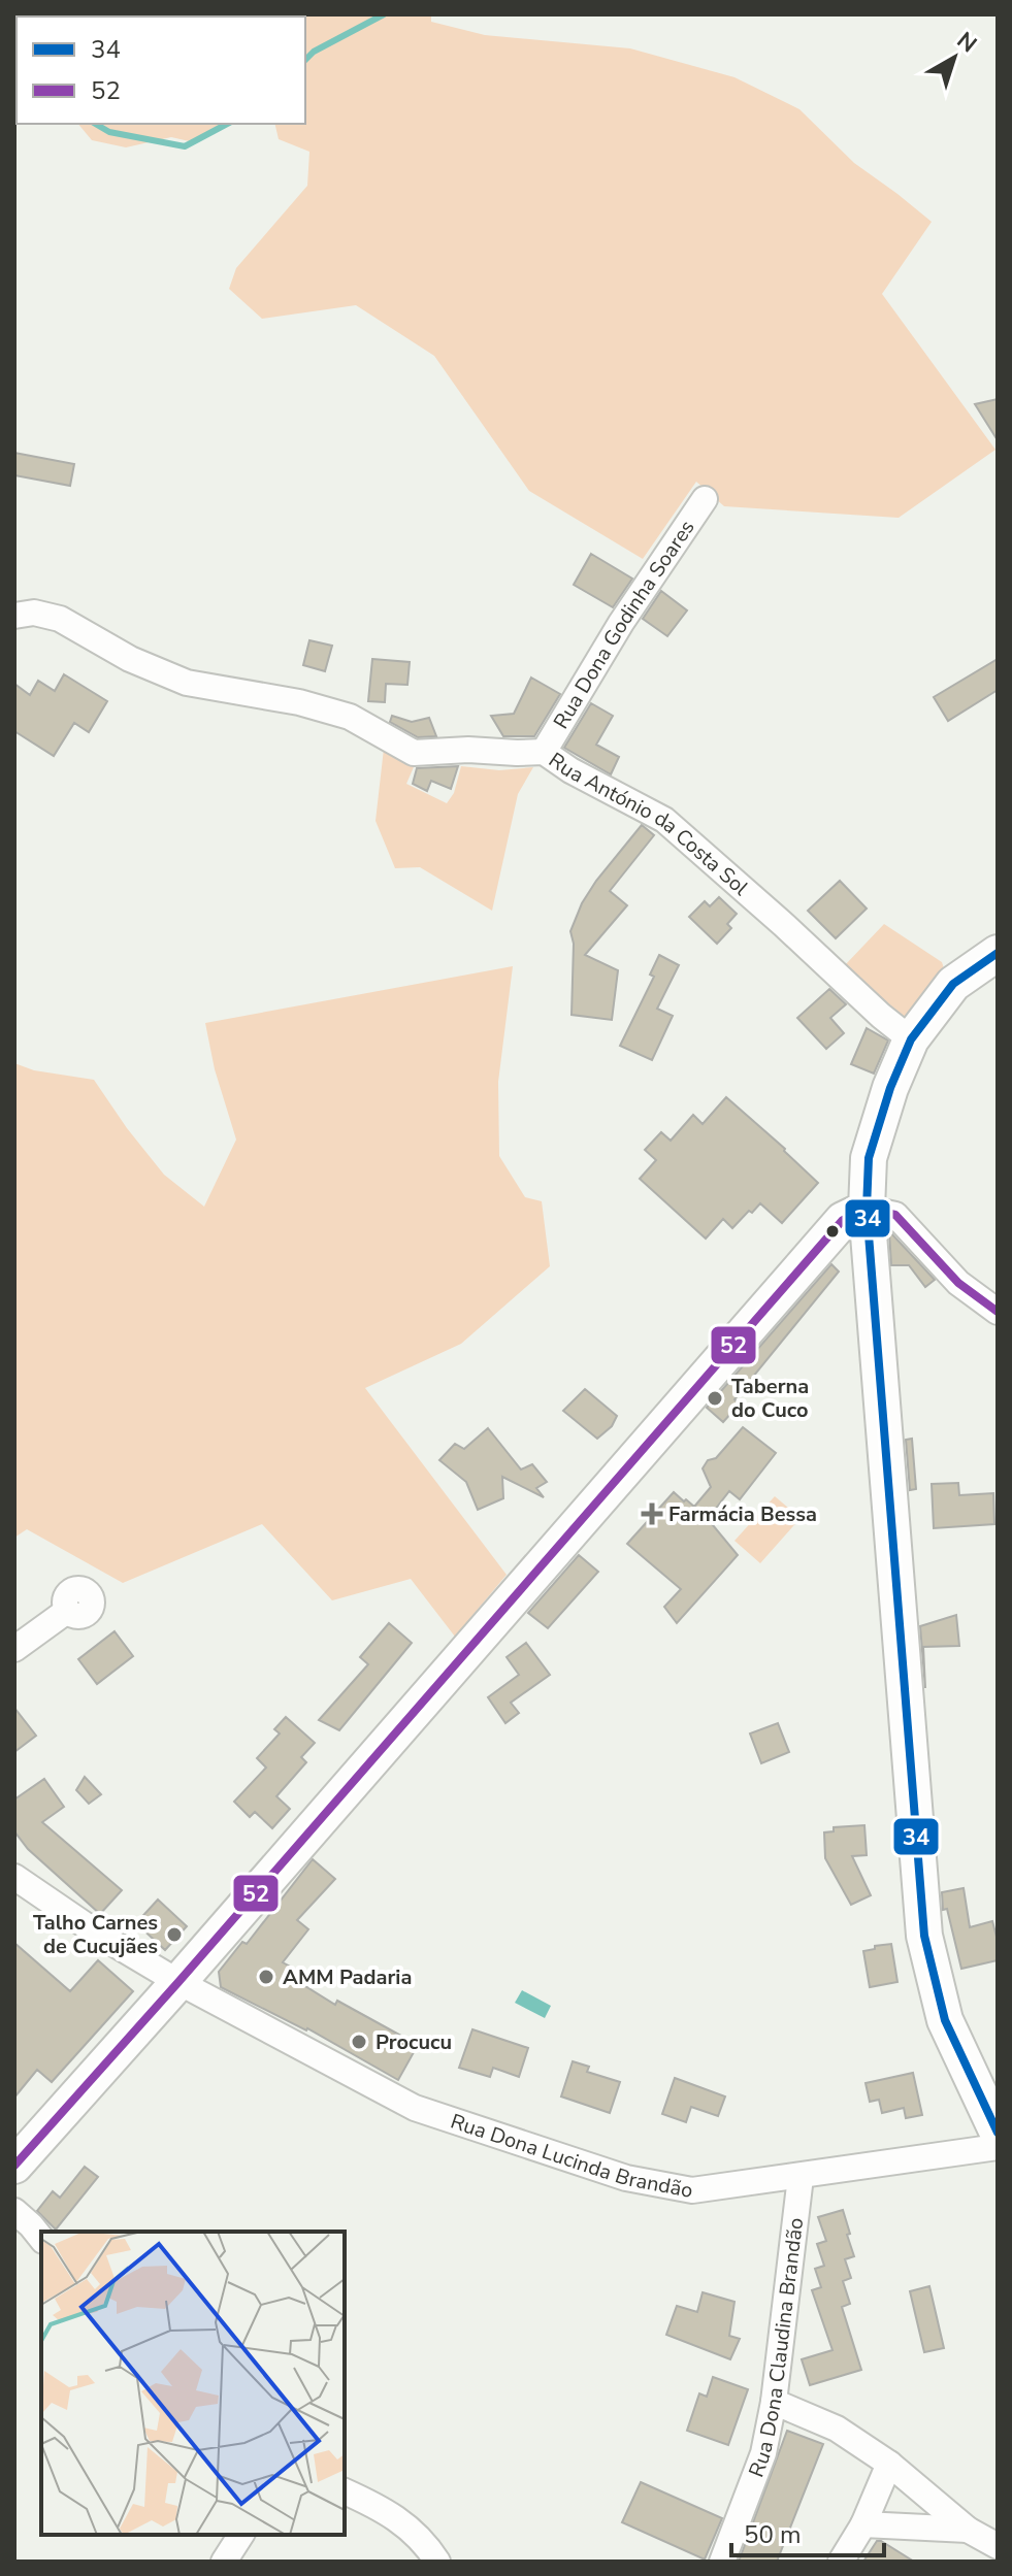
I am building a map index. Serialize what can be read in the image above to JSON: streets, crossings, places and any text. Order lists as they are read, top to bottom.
{
  "streets": {
    "street": [
      "Rua Dona Godinha Soares",
      "Rua António da Costa Sol",
      "Rua Dona Lucinda Brandão",
      "Rua Dona Claudina Brandão"
    ]
  },
  "crossings": [
    ["Rua Dona Godinha Soares", "Rua António da Costa Sol"],
    ["Rua Dona Lucinda Brandão", "Rua Dona Claudina Brandão"]
  ],
  "places": {
    "other": [
      "Taberna do Cuco",
      "Talho Carnes de Cucujães",
      "AMM Padaria",
      "Procucu"
    ],
    "health": ["Farmácia Bessa"]
  },
  "lines": ["transit line 34", "transit line 52"],
  "legend": ["34", "52"],
  "scale_bar": "50 m",
  "north": "top right"
}
